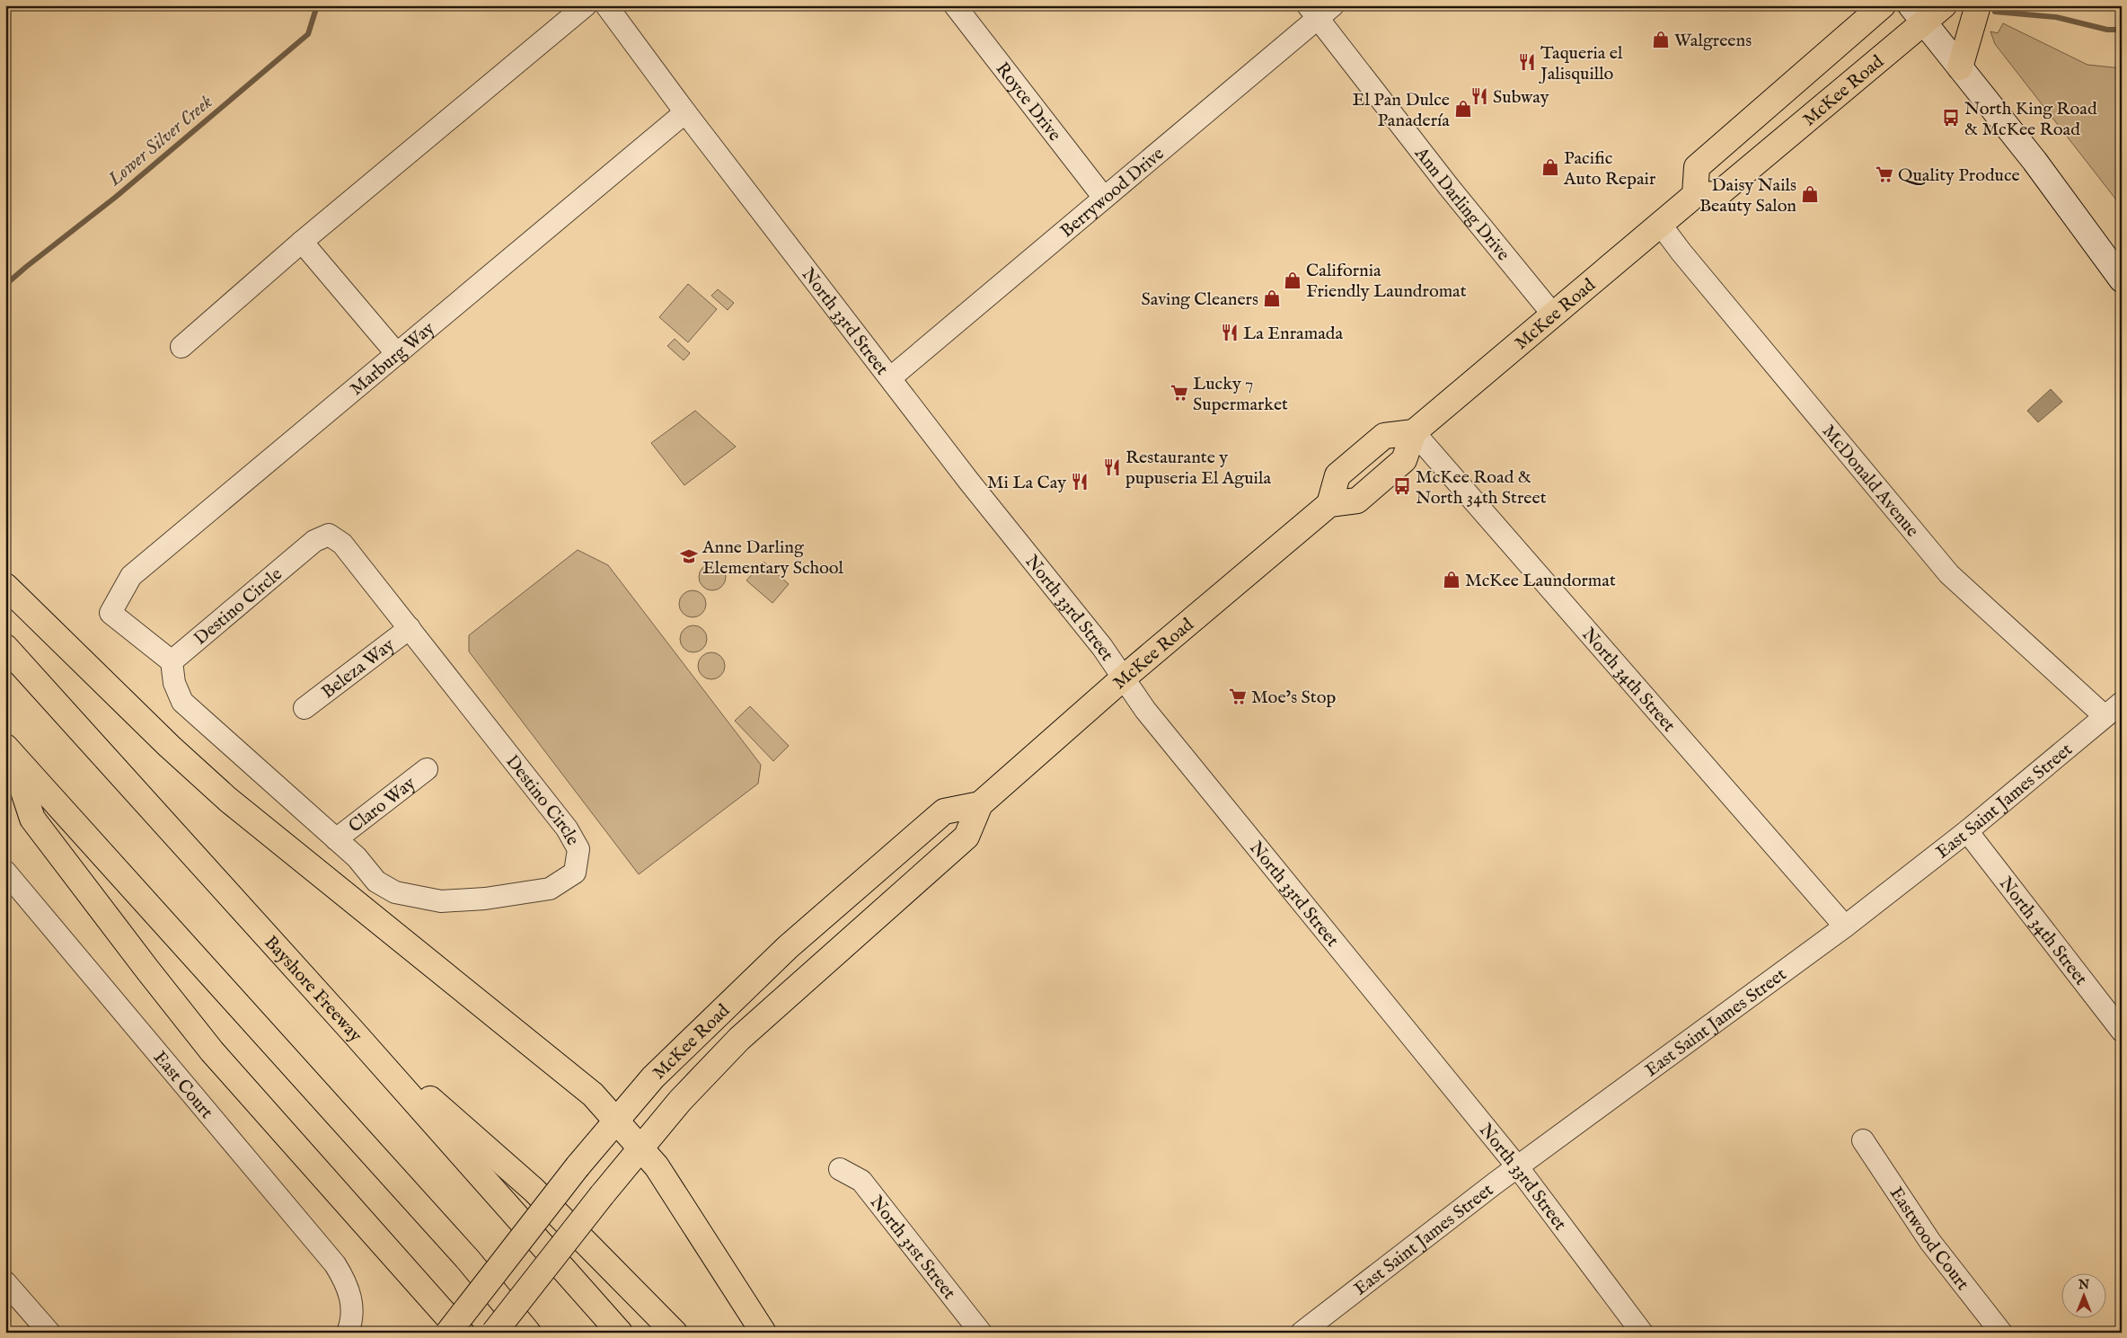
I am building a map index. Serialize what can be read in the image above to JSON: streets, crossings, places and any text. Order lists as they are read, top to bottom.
{
  "streets": {
    "main road": ["McKee Road", "Bayshore Freeway"],
    "street": [
      "Royce Drive",
      "Berrywood Drive",
      "Ann Darling Drive",
      "North 33rd Street",
      "Marburg Way",
      "McDonald Avenue",
      "Destino Circle",
      "Beleza Way",
      "North 34th Street",
      "East Saint James Street",
      "Claro Way",
      "East Court",
      "Eastwood Court",
      "North 31st Street"
    ]
  },
  "crossings": [
    ["McKee Road", "Ann Darling Drive"],
    ["McKee Road", "North 33rd Street"],
    ["McKee Road", "McDonald Avenue"],
    ["McKee Road", "North 34th Street"],
    ["Royce Drive", "Berrywood Drive"],
    ["Berrywood Drive", "Ann Darling Drive"],
    ["Berrywood Drive", "North 33rd Street"],
    ["North 33rd Street", "Marburg Way"],
    ["North 33rd Street", "East Saint James Street"],
    ["Marburg Way", "Destino Circle"],
    ["McDonald Avenue", "East Saint James Street"],
    ["Destino Circle", "Beleza Way"],
    ["Destino Circle", "Claro Way"],
    ["North 34th Street", "East Saint James Street"]
  ],
  "water": ["Lower Silver Creek"],
  "places": {
    "shop": [
      "Walgreens",
      "El Pan Dulce Panadería",
      "Pacific Auto Repair",
      "Daisy Nails Beauty Salon",
      "California Friendly Laundromat",
      "Saving Cleaners",
      "McKee Laundormat"
    ],
    "restaurant": [
      "Taqueria el Jalisquillo",
      "Subway",
      "La Enramada",
      "Restaurante y pupuseria El Aguila",
      "Mi La Cay"
    ],
    "bus stop": ["North King Road & McKee Road", "McKee Road & North 34th Street"],
    "supermarket": ["Quality Produce", "Lucky 7 Supermarket", "Moe’s Stop"],
    "school or university": ["Anne Darling Elementary School"]
  },
  "north": "top"
}
